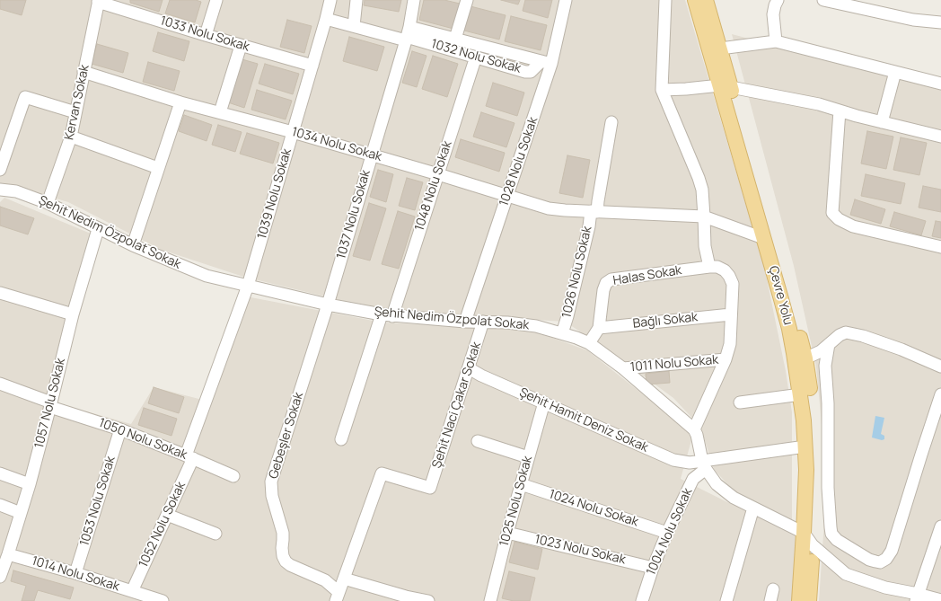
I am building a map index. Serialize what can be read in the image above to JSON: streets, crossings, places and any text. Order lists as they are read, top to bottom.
{
  "streets": {
    "main road": ["Çevre Yolu"],
    "street": [
      "1033 Nolu Sokak",
      "1032 Nolu Sokak",
      "Kervan Sokak",
      "1034 Nolu Sokak",
      "1028 Nolu Sokak",
      "1048 Nolu Sokak",
      "1039 Nolu Sokak",
      "1037 Nolu Sokak",
      "Şehit Nedim Özpolat Sokak",
      "1026 Nolu Sokak",
      "Halas Sokak",
      "Bağlı Sokak",
      "1011 Nolu Sokak",
      "1057 Nolu Sokak",
      "Şehit Naci Çakar Sokak",
      "Şehit Hamit Deniz Sokak",
      "Gebeşler Sokak",
      "1050 Nolu Sokak",
      "1053 Nolu Sokak",
      "1025 Nolu Sokak",
      "1024 Nolu Sokak",
      "1052 Nolu Sokak",
      "1004 Nolu Sokak",
      "1023 Nolu Sokak",
      "1014 Nolu Sokak"
    ]
  },
  "crossings": [
    ["1033 Nolu Sokak", "Kervan Sokak"],
    ["1033 Nolu Sokak", "1039 Nolu Sokak"],
    ["1032 Nolu Sokak", "1028 Nolu Sokak"],
    ["1032 Nolu Sokak", "1048 Nolu Sokak"],
    ["1032 Nolu Sokak", "1039 Nolu Sokak"],
    ["1032 Nolu Sokak", "1037 Nolu Sokak"],
    ["Kervan Sokak", "1034 Nolu Sokak"],
    ["Kervan Sokak", "Şehit Nedim Özpolat Sokak"],
    ["1034 Nolu Sokak", "1028 Nolu Sokak"],
    ["1034 Nolu Sokak", "1048 Nolu Sokak"],
    ["1034 Nolu Sokak", "1039 Nolu Sokak"],
    ["1034 Nolu Sokak", "1037 Nolu Sokak"],
    ["1034 Nolu Sokak", "1026 Nolu Sokak"],
    ["1034 Nolu Sokak", "Çevre Yolu"],
    ["1028 Nolu Sokak", "Şehit Nedim Özpolat Sokak"],
    ["1048 Nolu Sokak", "Şehit Nedim Özpolat Sokak"],
    ["1039 Nolu Sokak", "Şehit Nedim Özpolat Sokak"],
    ["1039 Nolu Sokak", "1050 Nolu Sokak"],
    ["1039 Nolu Sokak", "1052 Nolu Sokak"],
    ["1037 Nolu Sokak", "Şehit Nedim Özpolat Sokak"],
    ["1037 Nolu Sokak", "Gebeşler Sokak"],
    ["Şehit Nedim Özpolat Sokak", "1026 Nolu Sokak"],
    ["Şehit Nedim Özpolat Sokak", "Halas Sokak"],
    ["Şehit Nedim Özpolat Sokak", "1011 Nolu Sokak"],
    ["Şehit Nedim Özpolat Sokak", "1057 Nolu Sokak"],
    ["Şehit Nedim Özpolat Sokak", "Şehit Naci Çakar Sokak"],
    ["Şehit Nedim Özpolat Sokak", "Gebeşler Sokak"],
    ["Halas Sokak", "Bağlı Sokak"],
    ["Çevre Yolu", "Şehit Hamit Deniz Sokak"],
    ["1057 Nolu Sokak", "1050 Nolu Sokak"],
    ["1057 Nolu Sokak", "1014 Nolu Sokak"],
    ["Şehit Naci Çakar Sokak", "Şehit Hamit Deniz Sokak"],
    ["Şehit Hamit Deniz Sokak", "1025 Nolu Sokak"],
    ["Şehit Hamit Deniz Sokak", "1004 Nolu Sokak"],
    ["1050 Nolu Sokak", "1053 Nolu Sokak"],
    ["1050 Nolu Sokak", "1052 Nolu Sokak"],
    ["1053 Nolu Sokak", "1014 Nolu Sokak"],
    ["1025 Nolu Sokak", "1024 Nolu Sokak"],
    ["1025 Nolu Sokak", "1023 Nolu Sokak"],
    ["1024 Nolu Sokak", "1004 Nolu Sokak"],
    ["1052 Nolu Sokak", "1014 Nolu Sokak"],
    ["1004 Nolu Sokak", "1023 Nolu Sokak"]
  ]
}
